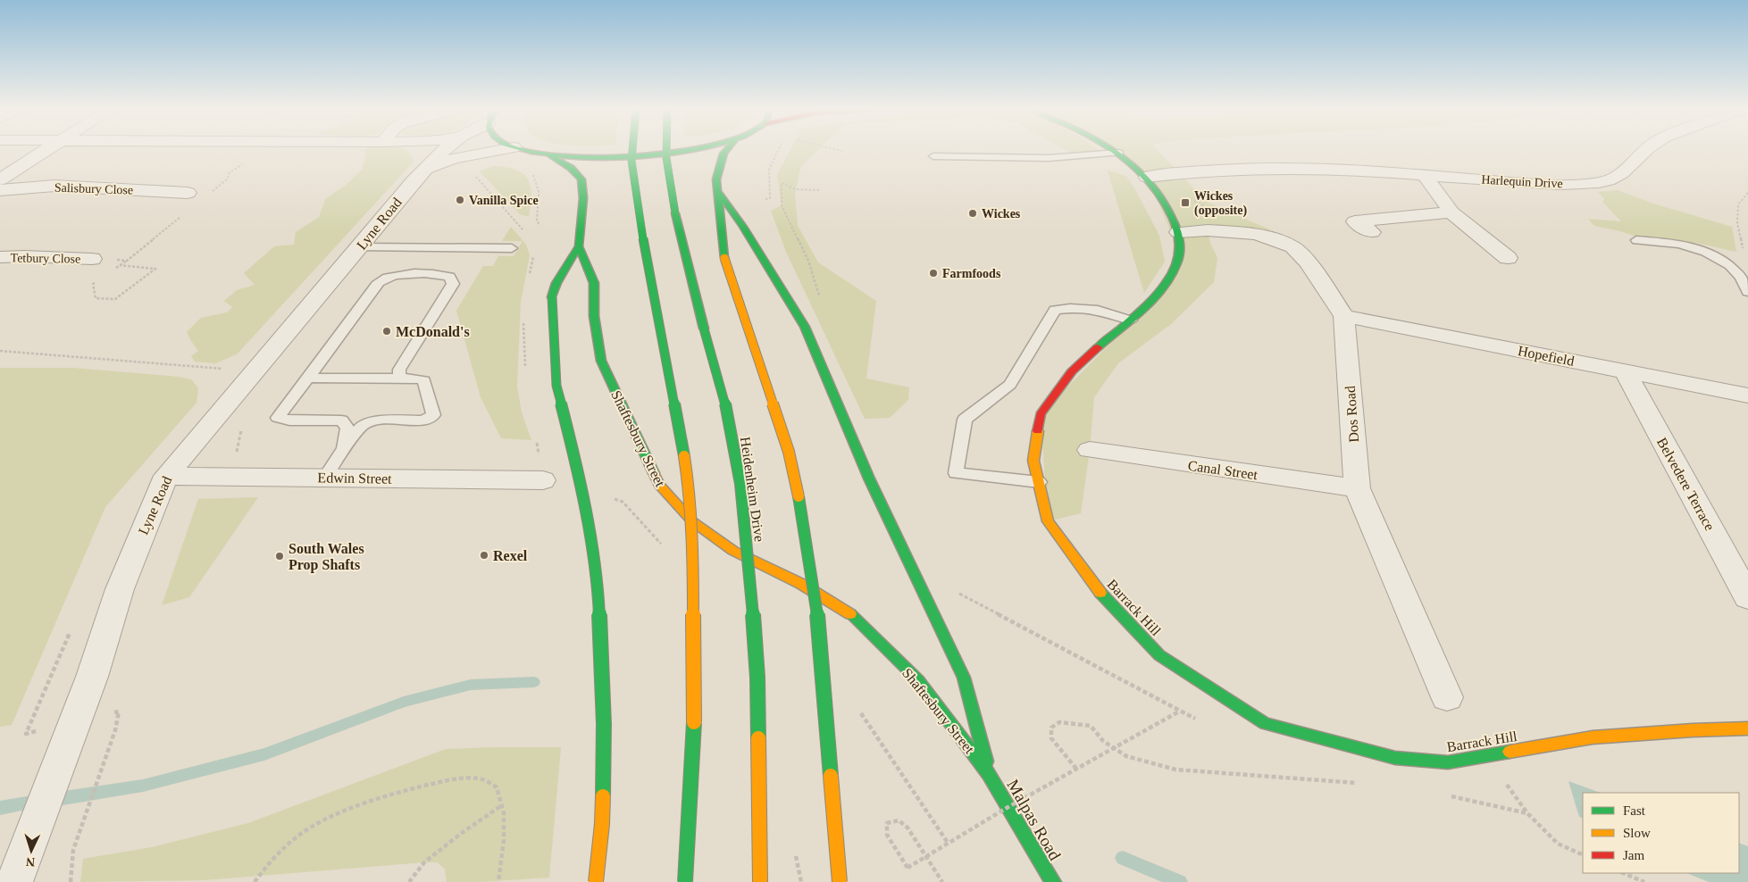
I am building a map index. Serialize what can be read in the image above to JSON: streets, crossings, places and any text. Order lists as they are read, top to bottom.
{
  "streets": {
    "main road": [
      "Shaftesbury Street",
      "Heidenheim Drive",
      "Barrack Hill",
      "Malpas Road"
    ],
    "street": [
      "Harlequin Drive",
      "Salisbury Close",
      "Lyne Road",
      "Tetbury Close",
      "Hopefield",
      "Dos Road",
      "Canal Street",
      "Edwin Street",
      "Belvedere Terrace"
    ]
  },
  "crossings": [
    ["Harlequin Drive", "Barrack Hill"],
    ["Lyne Road", "Edwin Street"],
    ["Hopefield", "Dos Road"],
    ["Hopefield", "Belvedere Terrace"],
    ["Dos Road", "Canal Street"],
    ["Shaftesbury Street", "Malpas Road"]
  ],
  "places": {
    "other": [
      "Vanilla Spice",
      "Wickes",
      "Farmfoods",
      "McDonald's",
      "Rexel",
      "South Wales Prop Shafts"
    ],
    "transit": ["Wickes (opposite)"]
  },
  "legend": ["Fast", "Slow", "Jam"],
  "north": "bottom"
}
